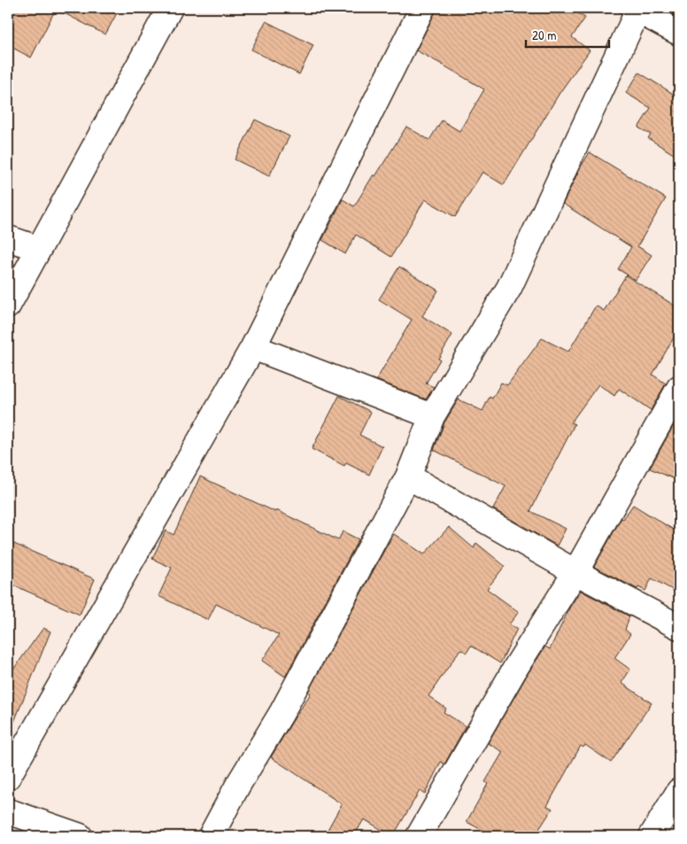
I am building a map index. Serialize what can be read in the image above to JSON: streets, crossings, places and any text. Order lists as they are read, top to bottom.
{
  "scale_bar": "20 m"
}
